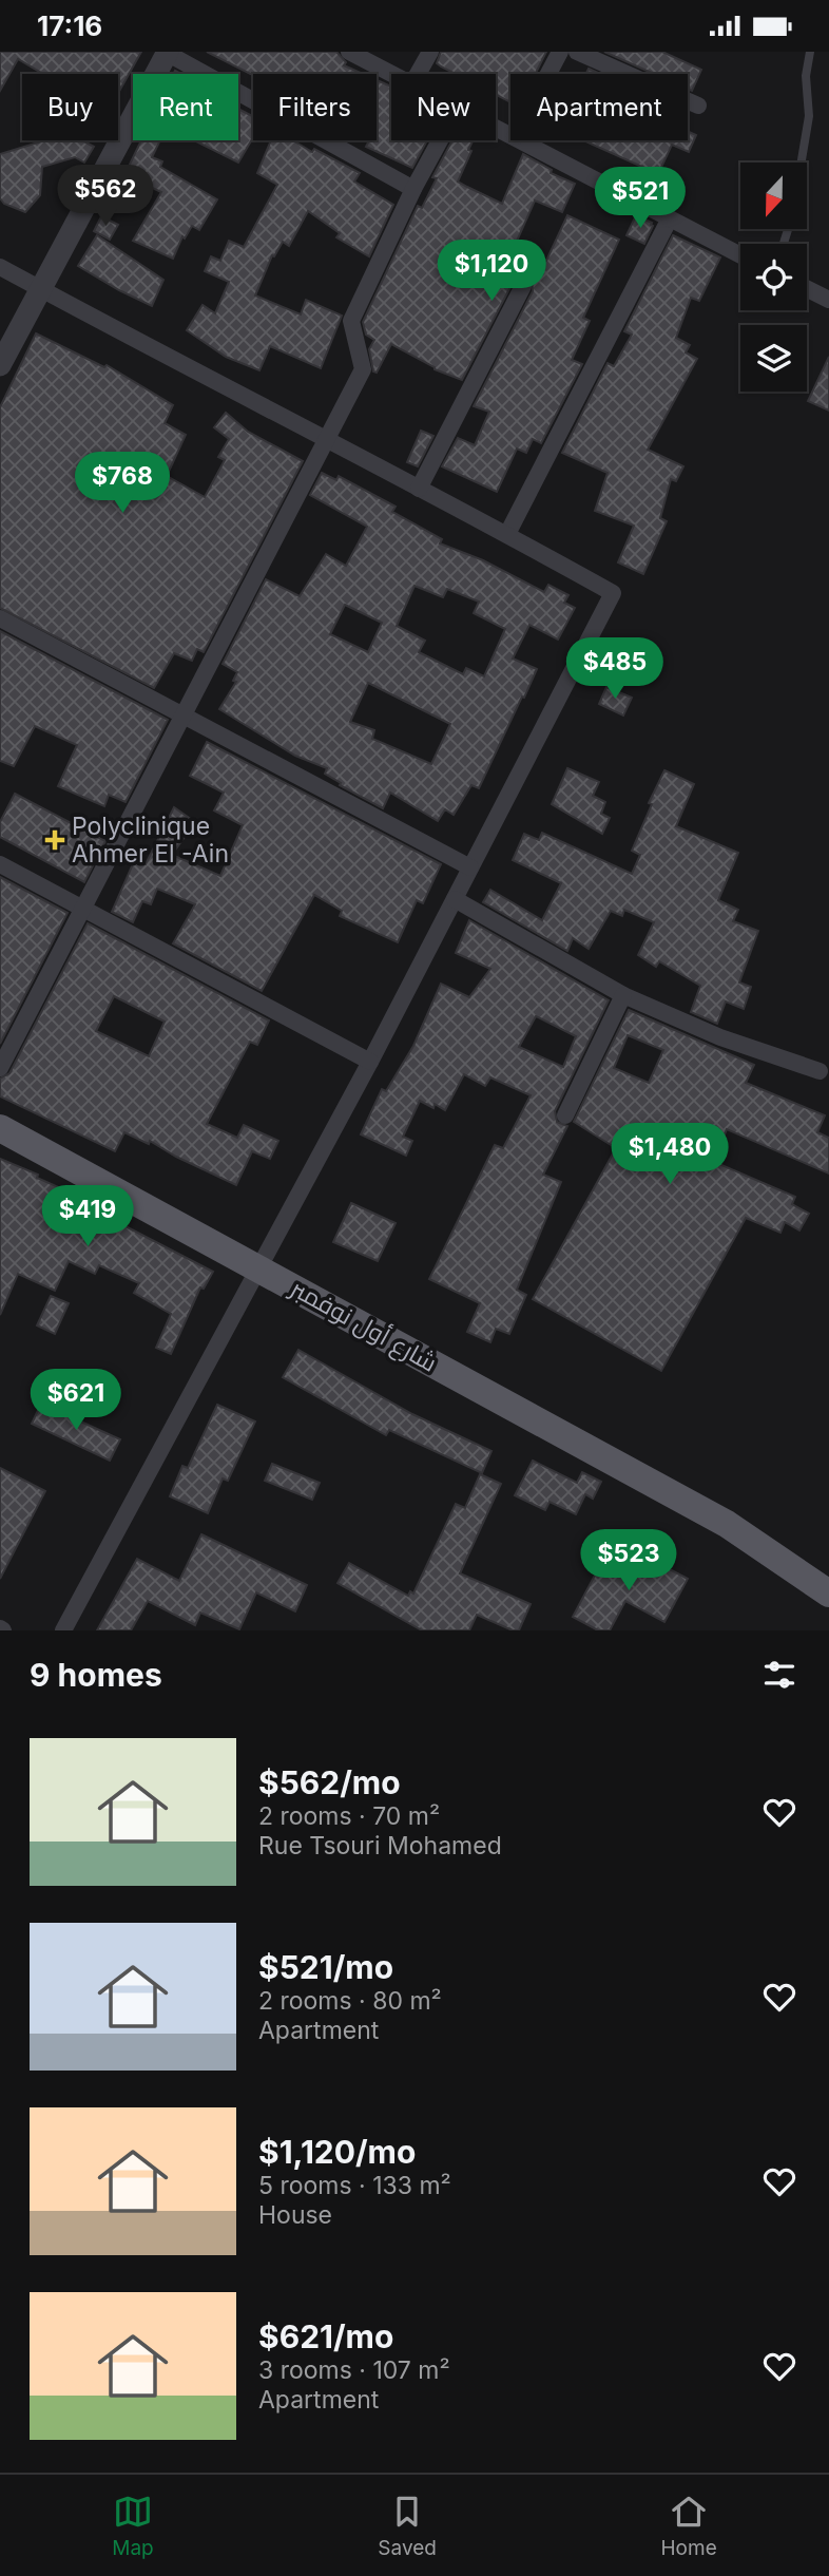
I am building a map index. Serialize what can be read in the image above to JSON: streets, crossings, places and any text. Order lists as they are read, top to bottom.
{
  "streets": {
    "main road": ["شارع أول نوفمبر"]
  },
  "places": {
    "health": ["Polyclinique Ahmer El -Ain"]
  },
  "north": "bottom",
  "page": {
    "status": "17:16",
    "chip": [
      "Buy",
      "Rent",
      "Filters",
      "New",
      "Apartment"
    ],
    "price": [
      "$562",
      "$521",
      "$1,120",
      "$768",
      "$485",
      "$1,480",
      "$419",
      "$621",
      "$523"
    ],
    "heading": "9 homes",
    "list": [
      {
        "name": "$562/mo",
        "note": "2 rooms · 70 m² · Rue Tsouri Mohamed"
      },
      {
        "name": "$521/mo",
        "note": "2 rooms · 80 m² · Apartment"
      },
      {
        "name": "$1,120/mo",
        "note": "5 rooms · 133 m² · House"
      },
      {
        "name": "$621/mo",
        "note": "3 rooms · 107 m² · Apartment"
      }
    ],
    "tabs": ["Map", "Saved", "Home"]
  }
}
